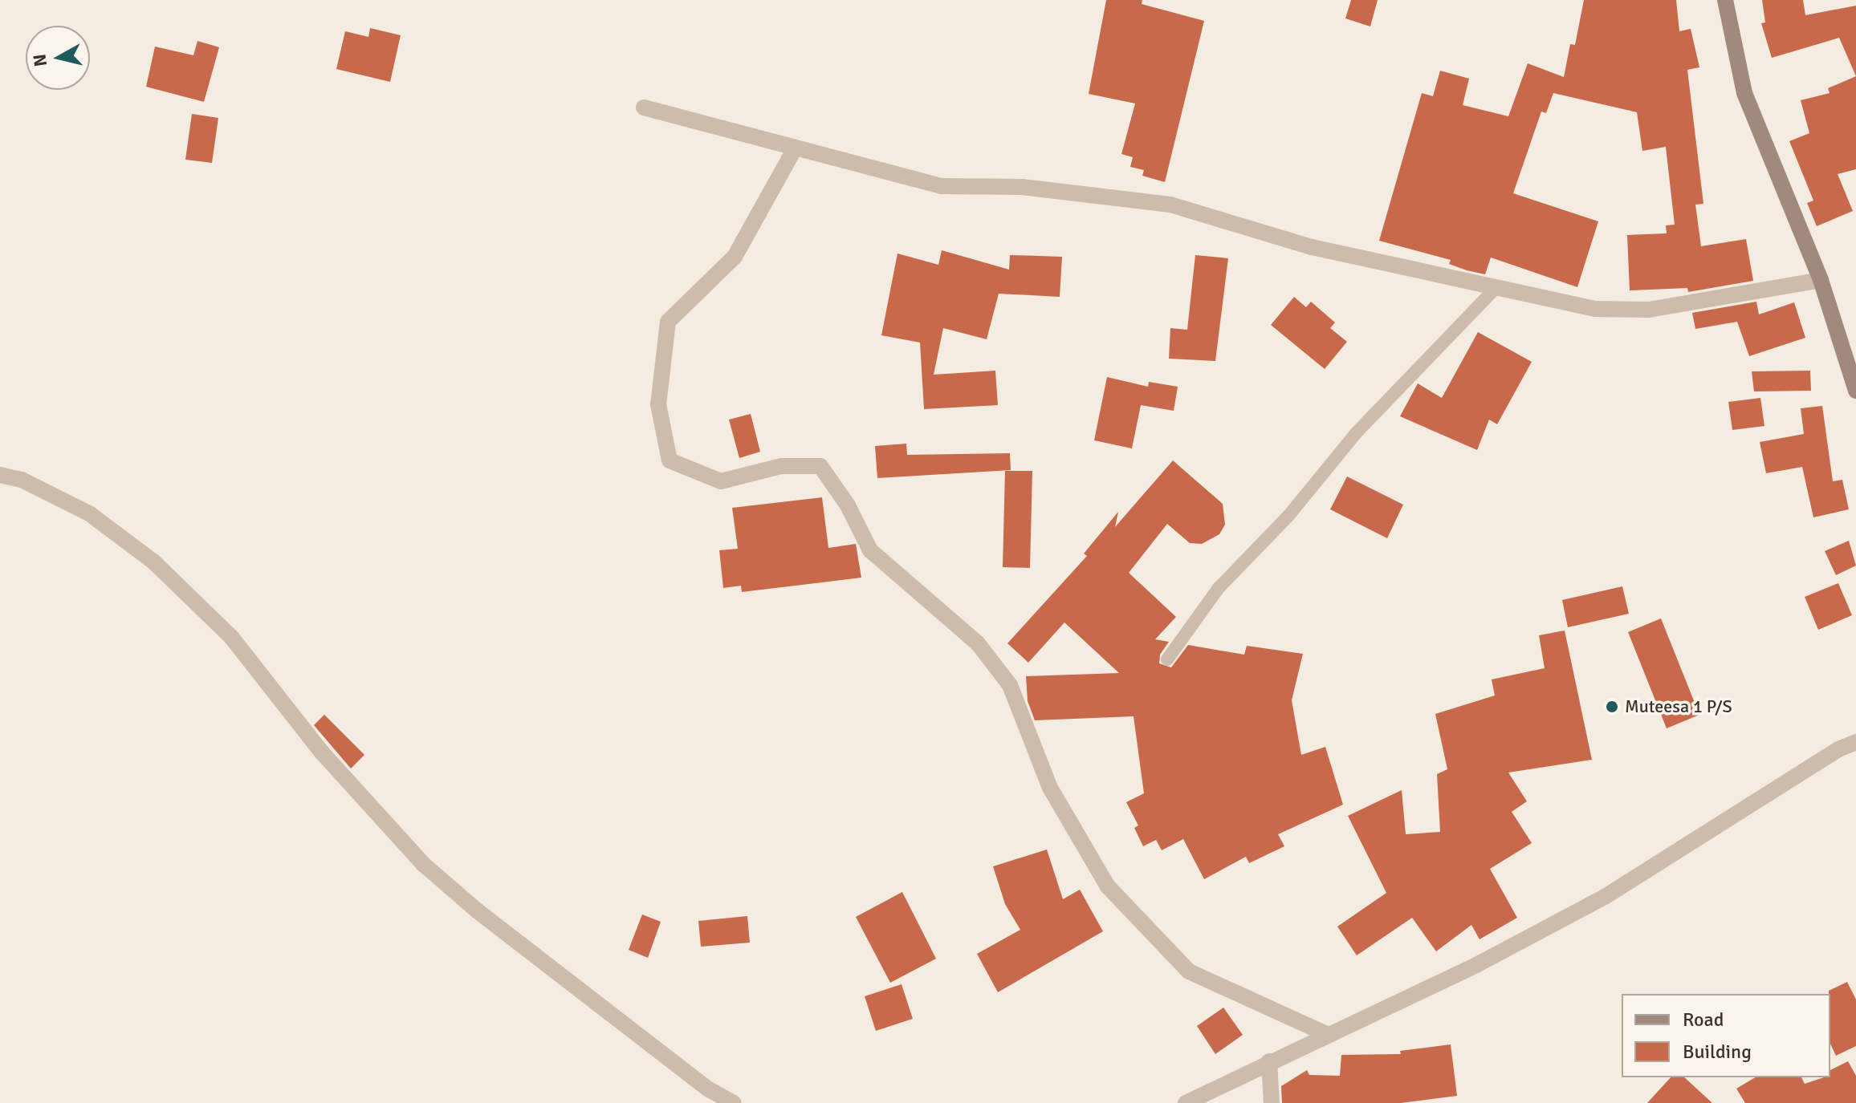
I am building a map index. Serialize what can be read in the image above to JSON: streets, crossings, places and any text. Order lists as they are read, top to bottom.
{
  "places": ["Muteesa 1 P/S"],
  "legend": ["Road", "Building"],
  "north": "left"
}
